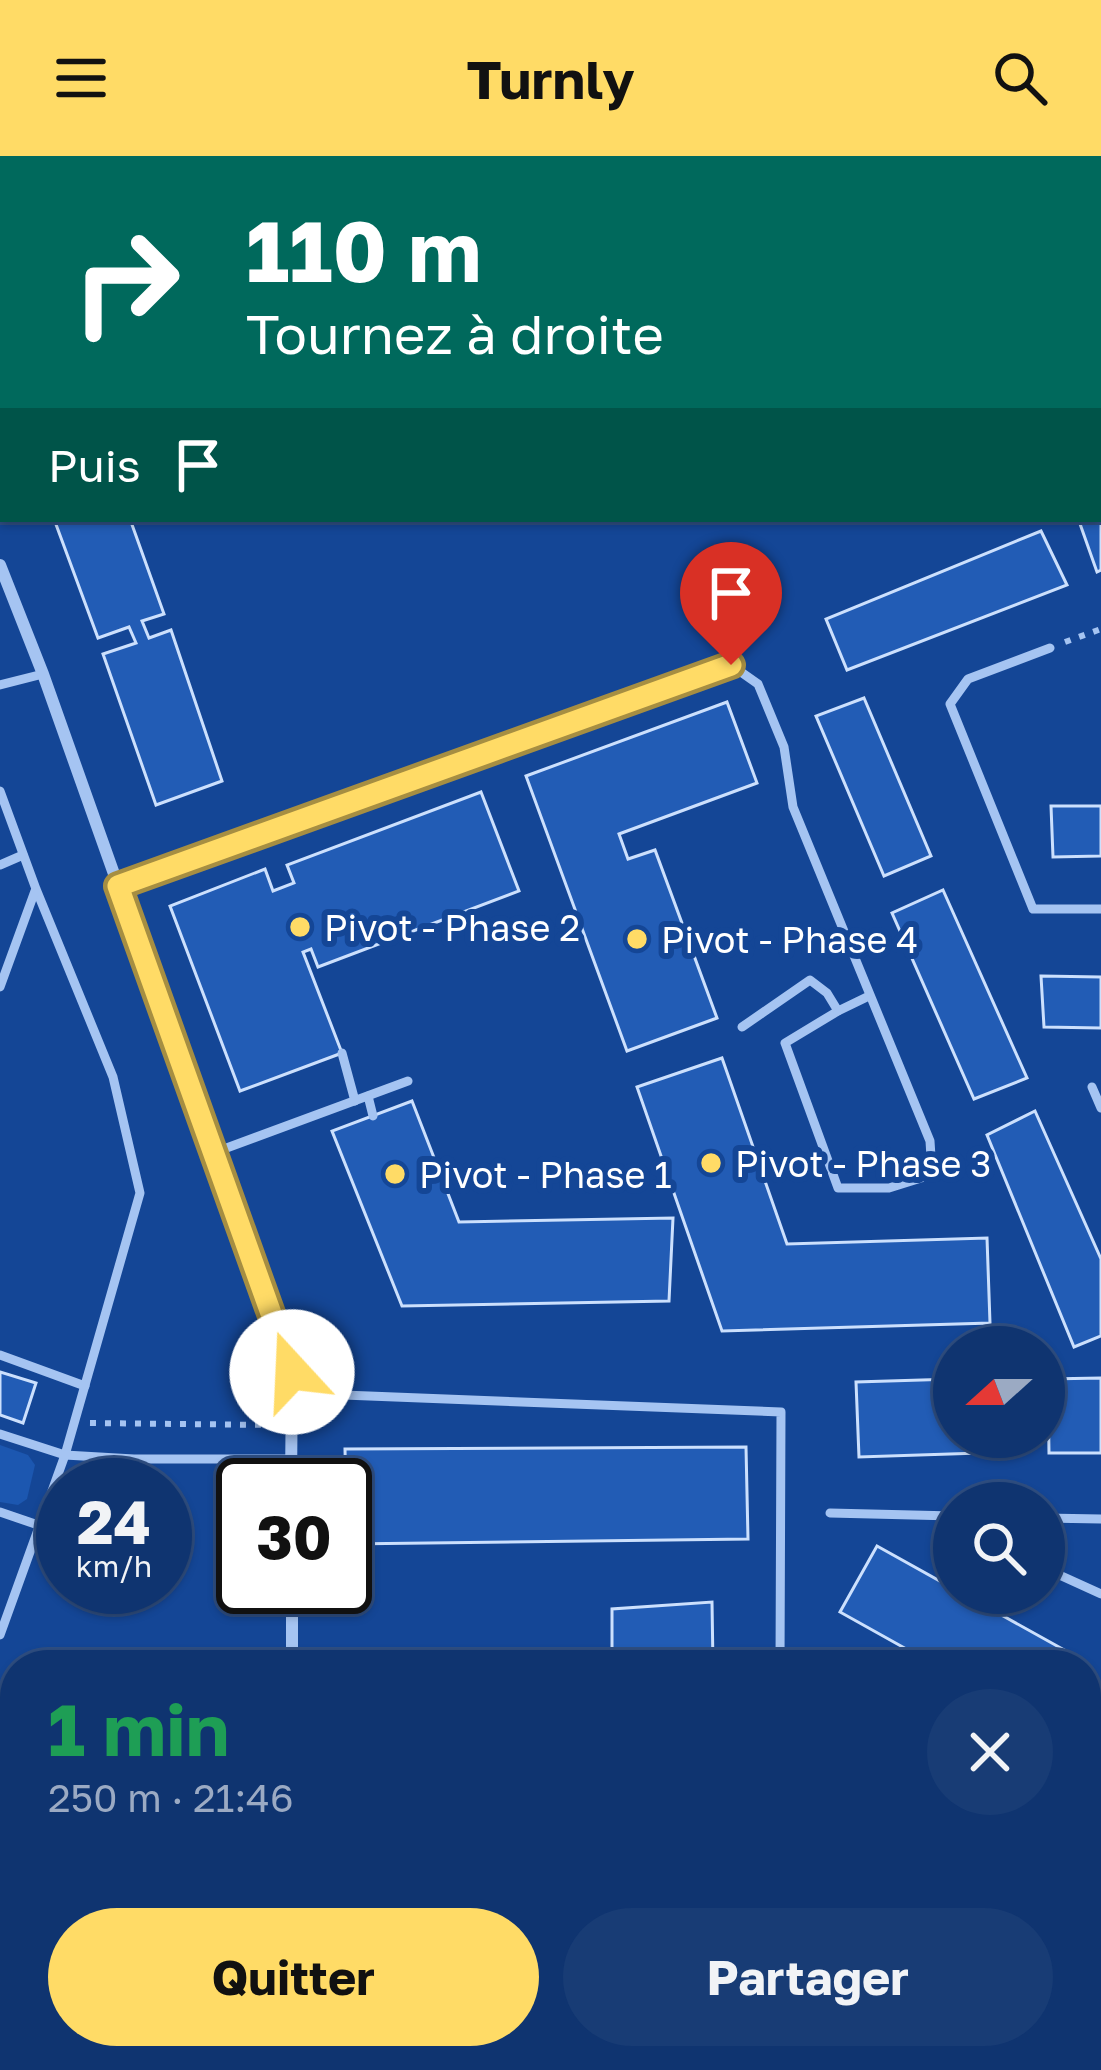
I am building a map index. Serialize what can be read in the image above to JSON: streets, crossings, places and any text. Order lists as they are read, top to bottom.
{
  "places": [
    "Pivot - Phase 2",
    "Pivot - Phase 4",
    "Pivot - Phase 3",
    "Pivot - Phase 1"
  ],
  "north": "left",
  "page": {
    "header": "Turnly",
    "turn": ["110 m", "Tournez à droite"],
    "then": "Puis",
    "speed": "24 km/h",
    "limit": "30",
    "heading": ["1 min", "250 m · 21:46"],
    "buttons": ["Quitter", "Partager"]
  }
}
